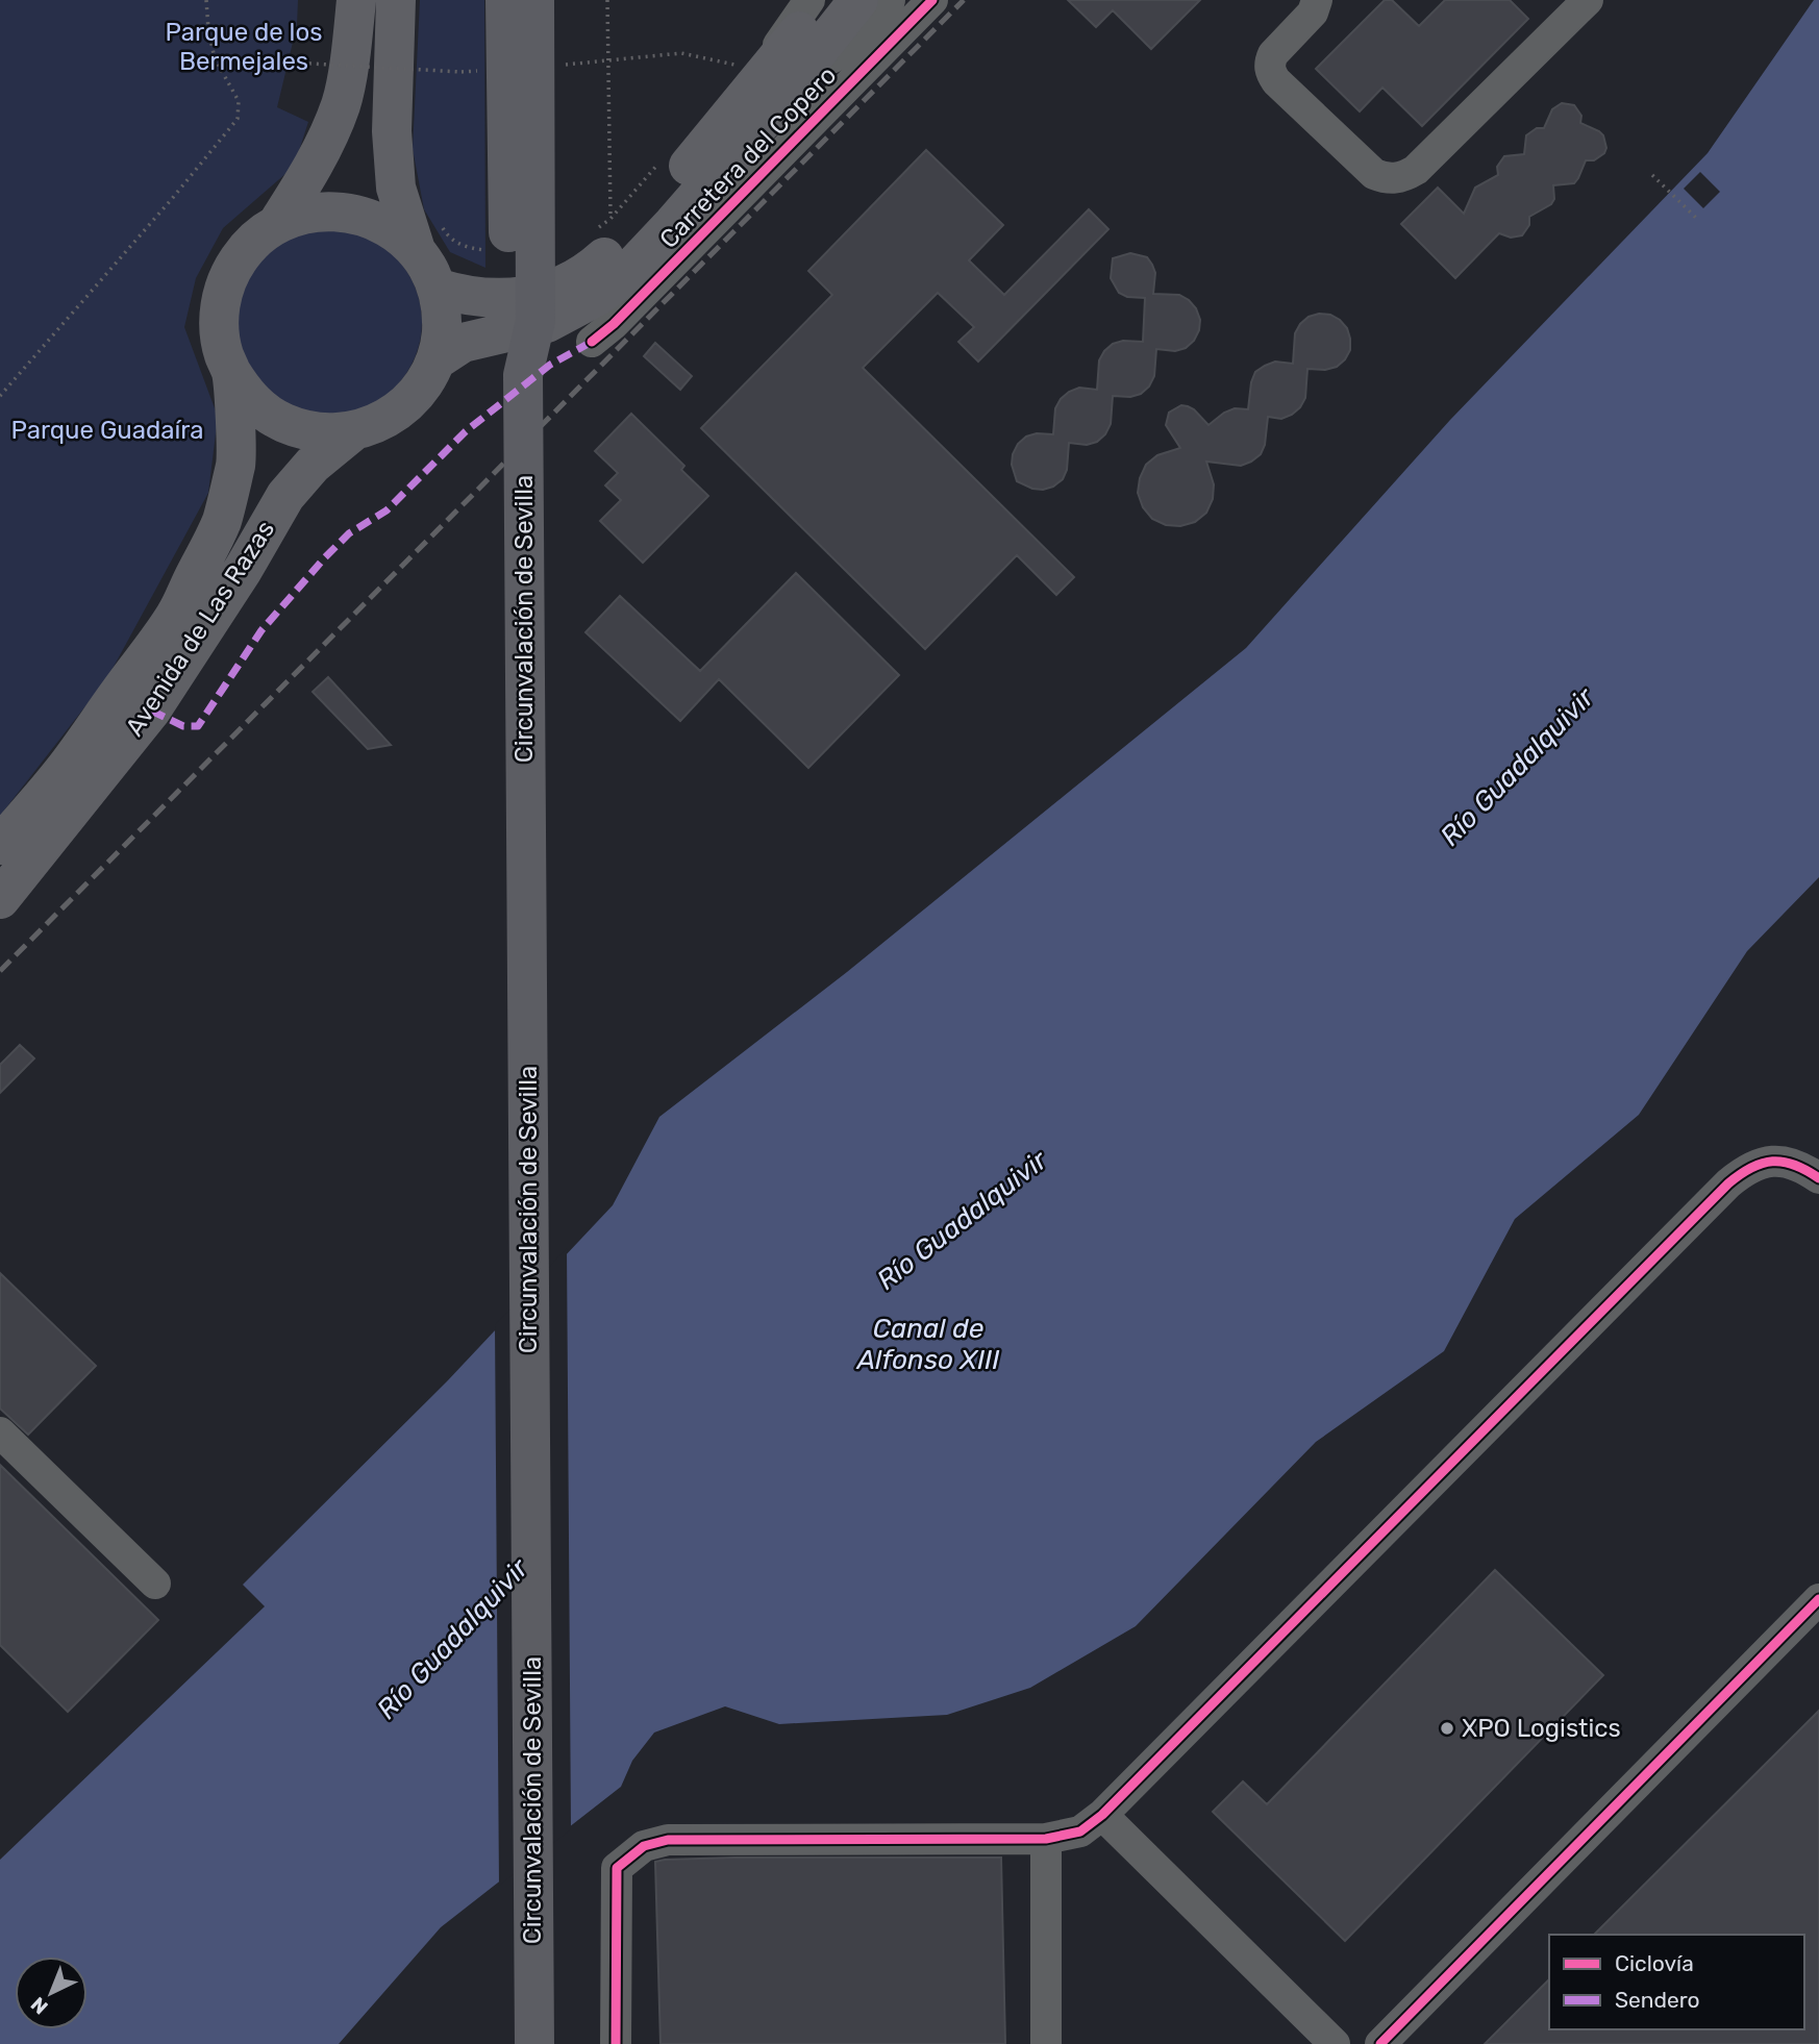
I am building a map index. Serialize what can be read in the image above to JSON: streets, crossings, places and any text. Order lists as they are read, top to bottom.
{
  "streets": {
    "highway": ["Circunvalación de Sevilla"],
    "main road": ["Avenida de Las Razas"],
    "street": ["Carretera del Copero"]
  },
  "water": ["Río Guadalquivir", "Canal de Alfonso XIII"],
  "parks": ["Parque de los Bermejales", "Parque Guadaíra"],
  "places": ["XPO Logistics"],
  "legend": ["Ciclovía", "Sendero"],
  "north": "bottom left"
}
